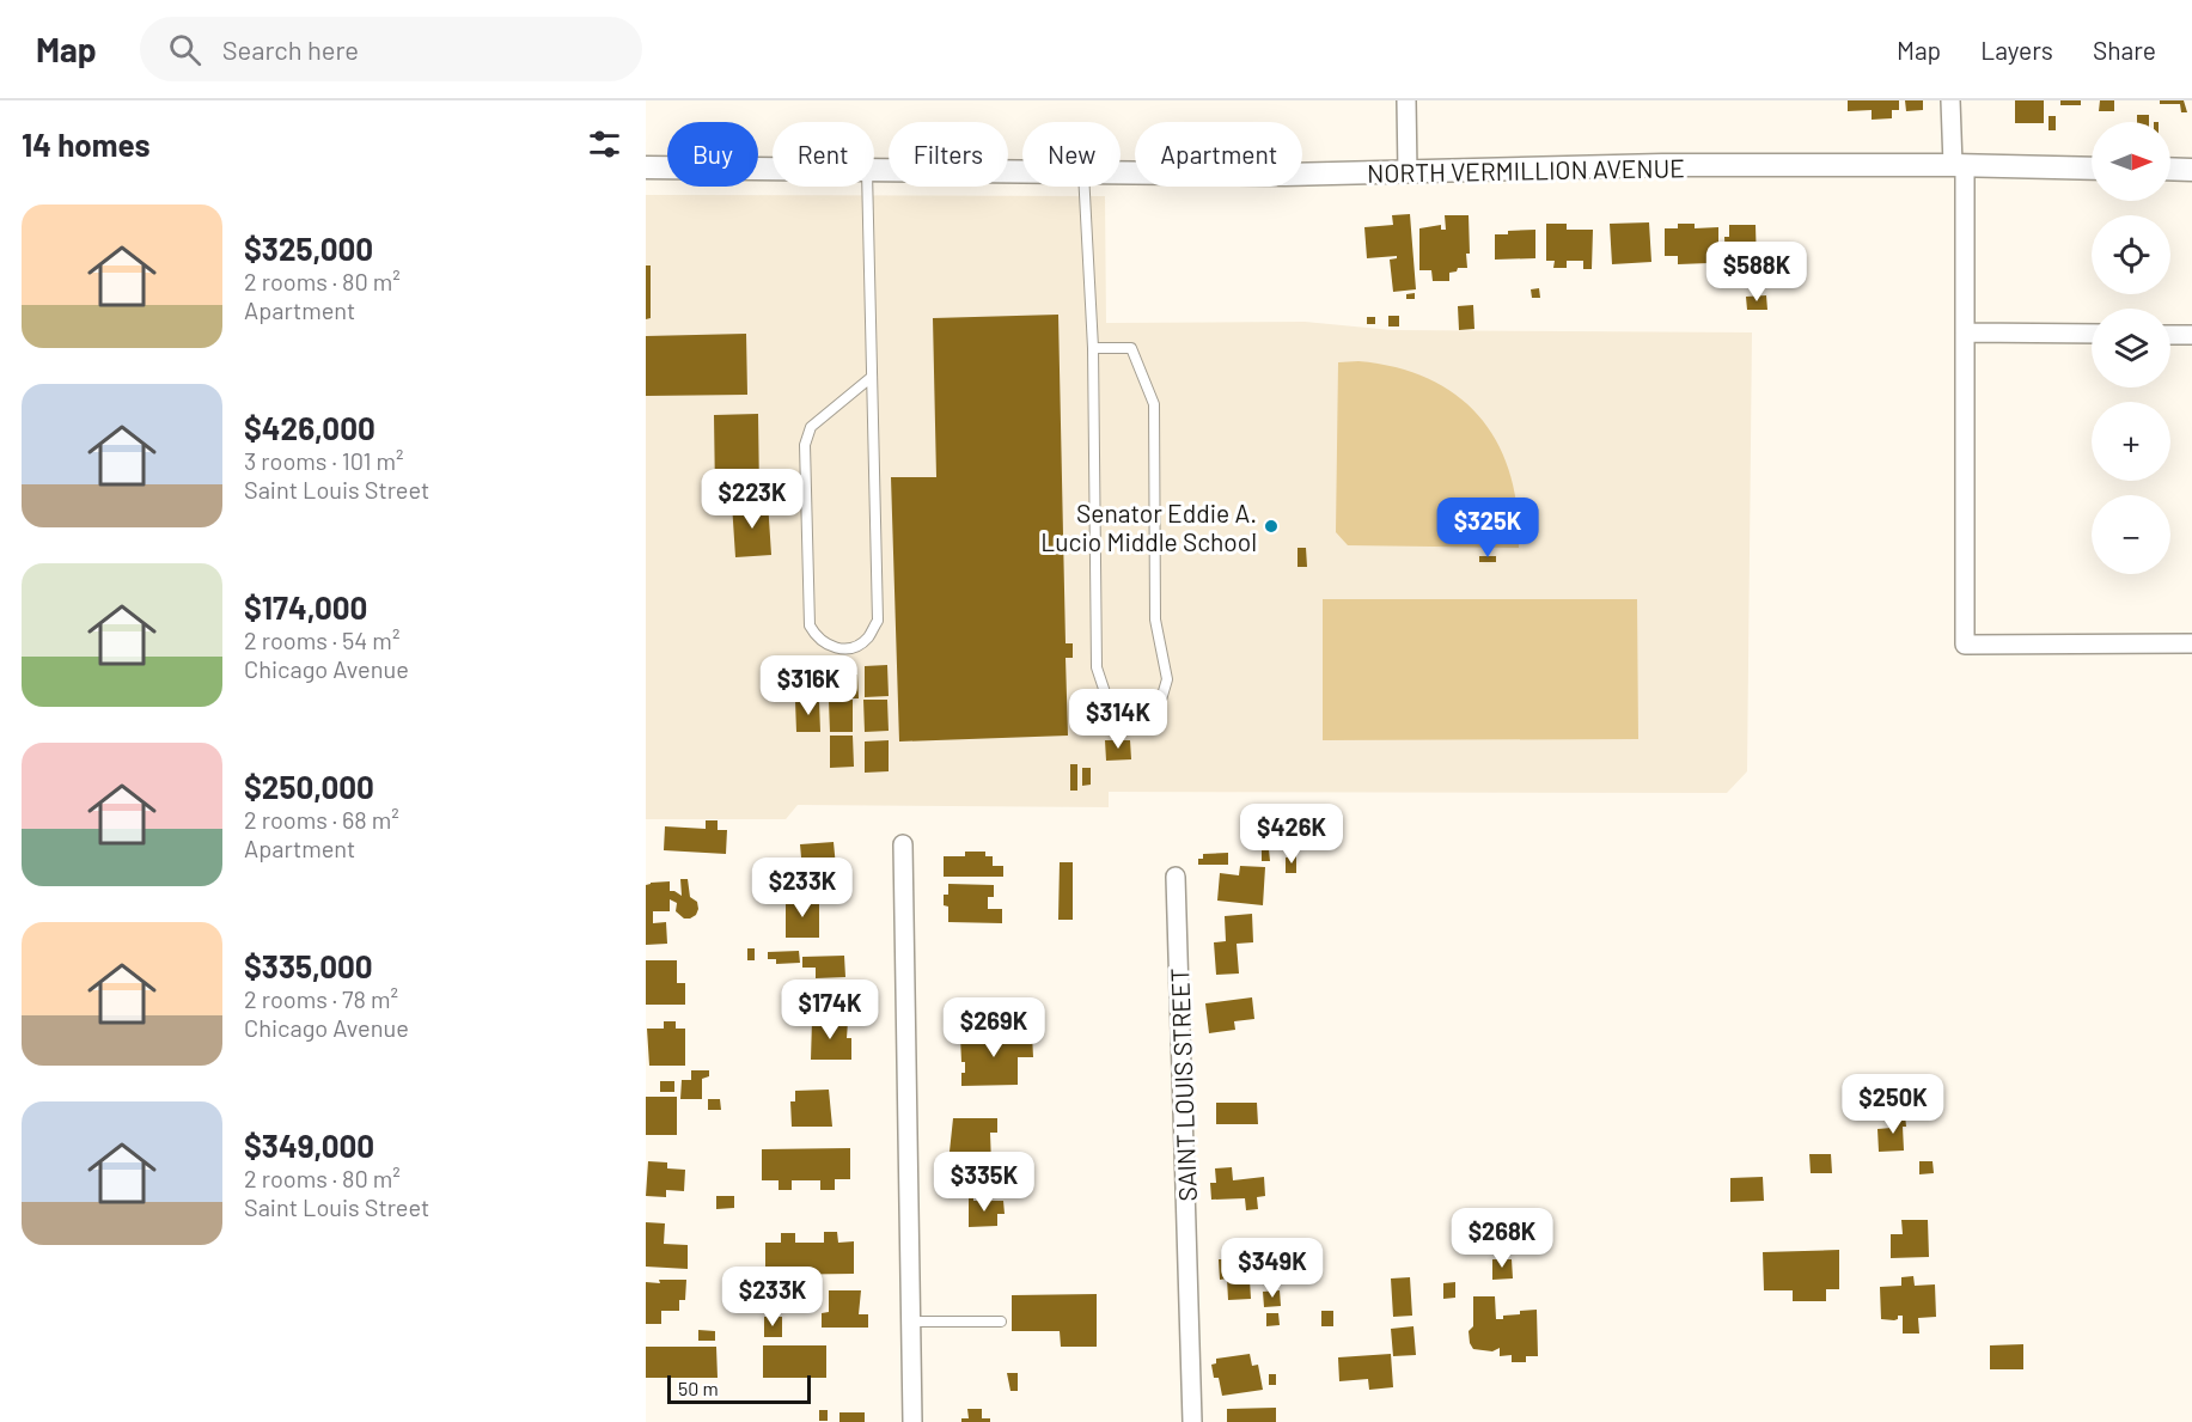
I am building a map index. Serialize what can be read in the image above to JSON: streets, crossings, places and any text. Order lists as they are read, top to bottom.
{
  "streets": {
    "street": ["NORTH VERMILLION AVENUE", "SAINT LOUIS STREET"]
  },
  "places": ["Senator Eddie A. Lucio Middle School"],
  "scale_bar": "50 m",
  "north": "right",
  "page": {
    "header": "Map",
    "search": "Search here",
    "nav": ["Map", "Layers", "Share"],
    "heading": "14 homes",
    "map_buttons": ["+", "−"],
    "chip": [
      "Buy",
      "Rent",
      "Filters",
      "New",
      "Apartment"
    ],
    "list": [
      {
        "name": "$325,000",
        "note": "2 rooms · 80 m² · Apartment"
      },
      {
        "name": "$426,000",
        "note": "3 rooms · 101 m² · Saint Louis Street"
      },
      {
        "name": "$174,000",
        "note": "2 rooms · 54 m² · Chicago Avenue"
      },
      {
        "name": "$250,000",
        "note": "2 rooms · 68 m² · Apartment"
      },
      {
        "name": "$335,000",
        "note": "2 rooms · 78 m² · Chicago Avenue"
      },
      {
        "name": "$349,000",
        "note": "2 rooms · 80 m² · Saint Louis Street"
      }
    ],
    "price": [
      "$588K",
      "$223K",
      "$325K",
      "$316K",
      "$314K",
      "$426K",
      "$233K",
      "$174K",
      "$269K",
      "$250K",
      "$335K",
      "$268K",
      "$349K",
      "$233K"
    ],
    "scale": "50 m"
  }
}
